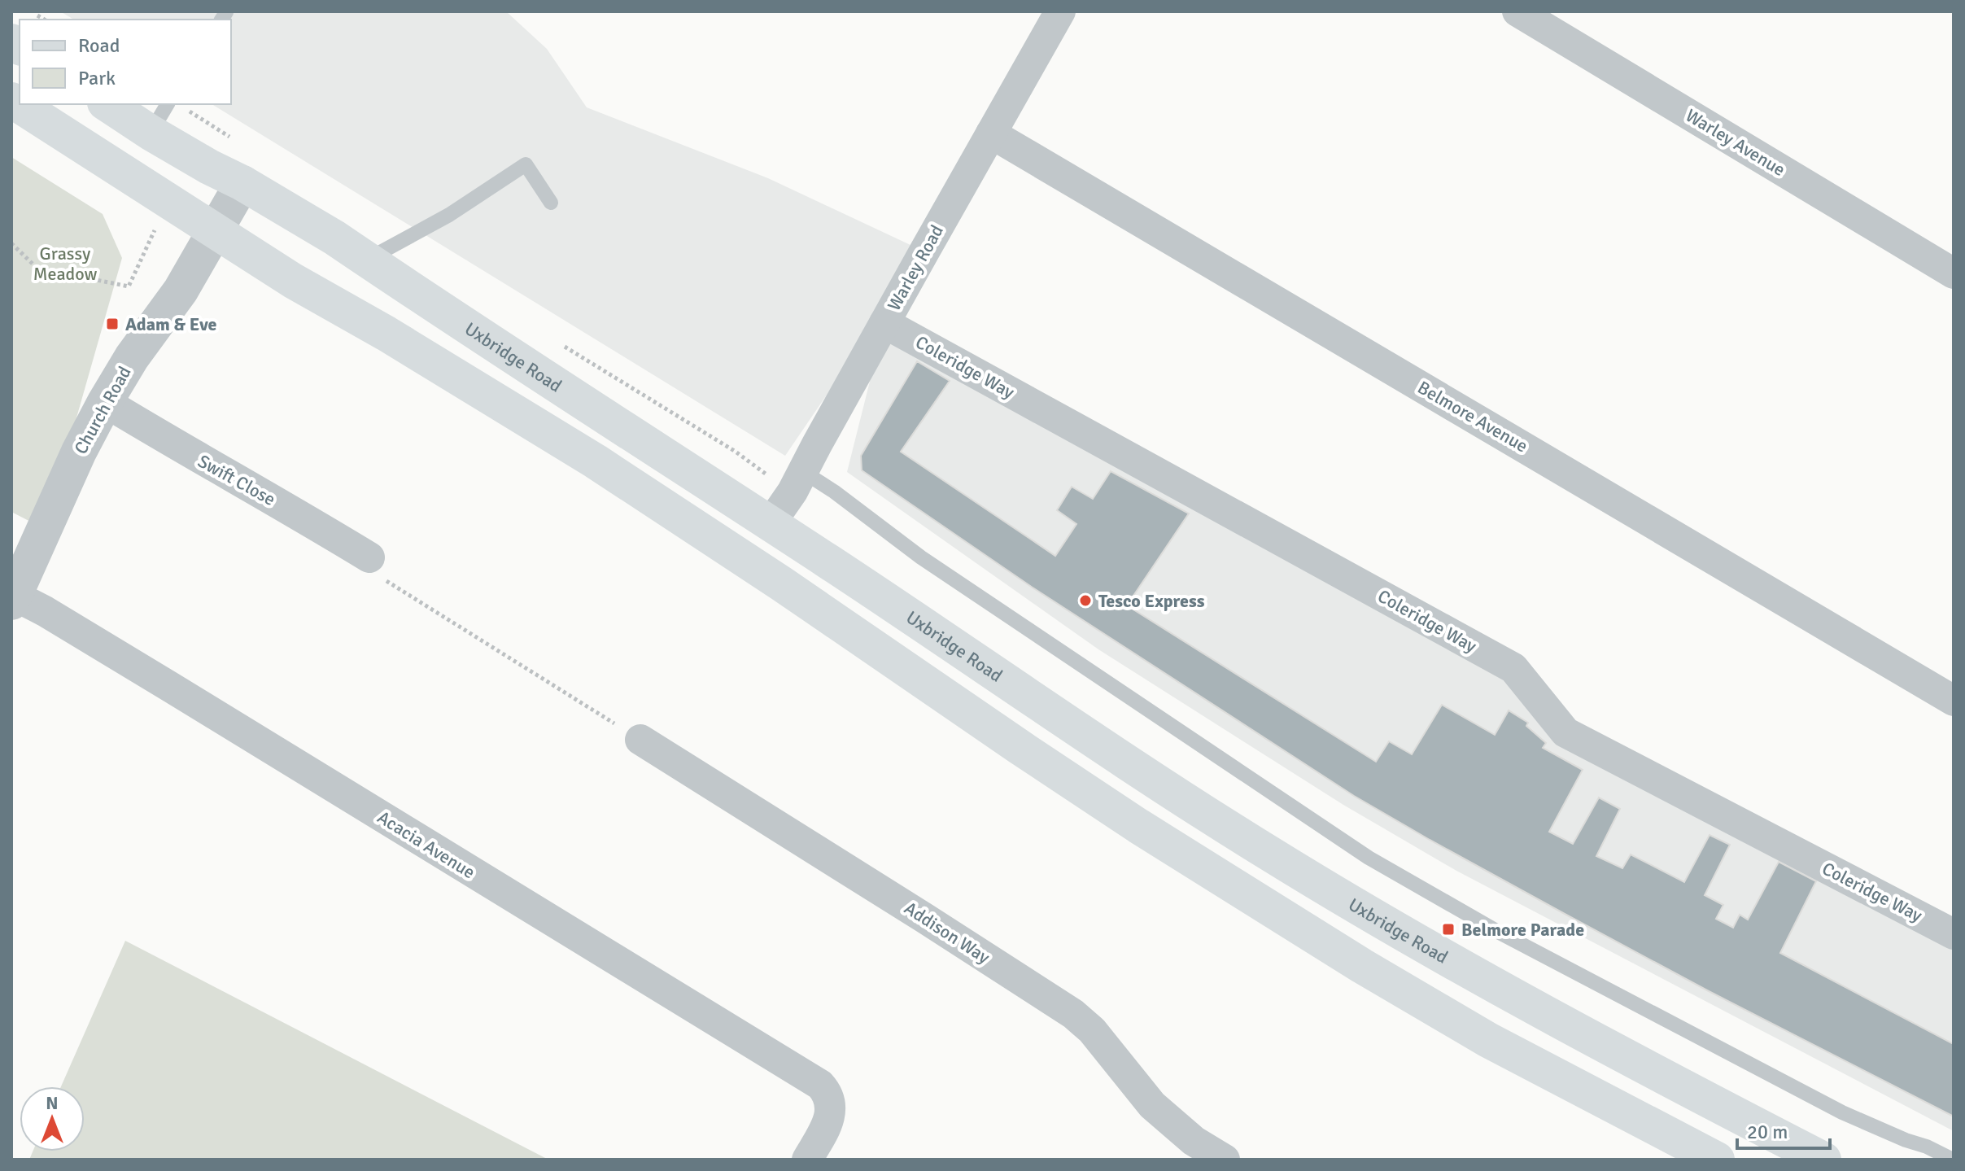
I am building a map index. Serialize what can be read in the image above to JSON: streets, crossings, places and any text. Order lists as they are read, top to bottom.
{
  "streets": {
    "main road": ["Uxbridge Road"],
    "street": [
      "Warley Avenue",
      "Warley Road",
      "Coleridge Way",
      "Church Road",
      "Belmore Avenue",
      "Swift Close",
      "Acacia Avenue",
      "Addison Way"
    ]
  },
  "crossings": [
    ["Warley Road", "Uxbridge Road"],
    ["Warley Road", "Coleridge Way"],
    ["Warley Road", "Belmore Avenue"],
    ["Uxbridge Road", "Church Road"],
    ["Church Road", "Swift Close"],
    ["Church Road", "Acacia Avenue"]
  ],
  "parks": ["Grassy Meadow"],
  "places": {
    "transit": ["Adam & Eve", "Belmore Parade"],
    "other": ["Tesco Express"]
  },
  "legend": ["Road", "Park"],
  "scale_bar": "20 m",
  "north": "top"
}
